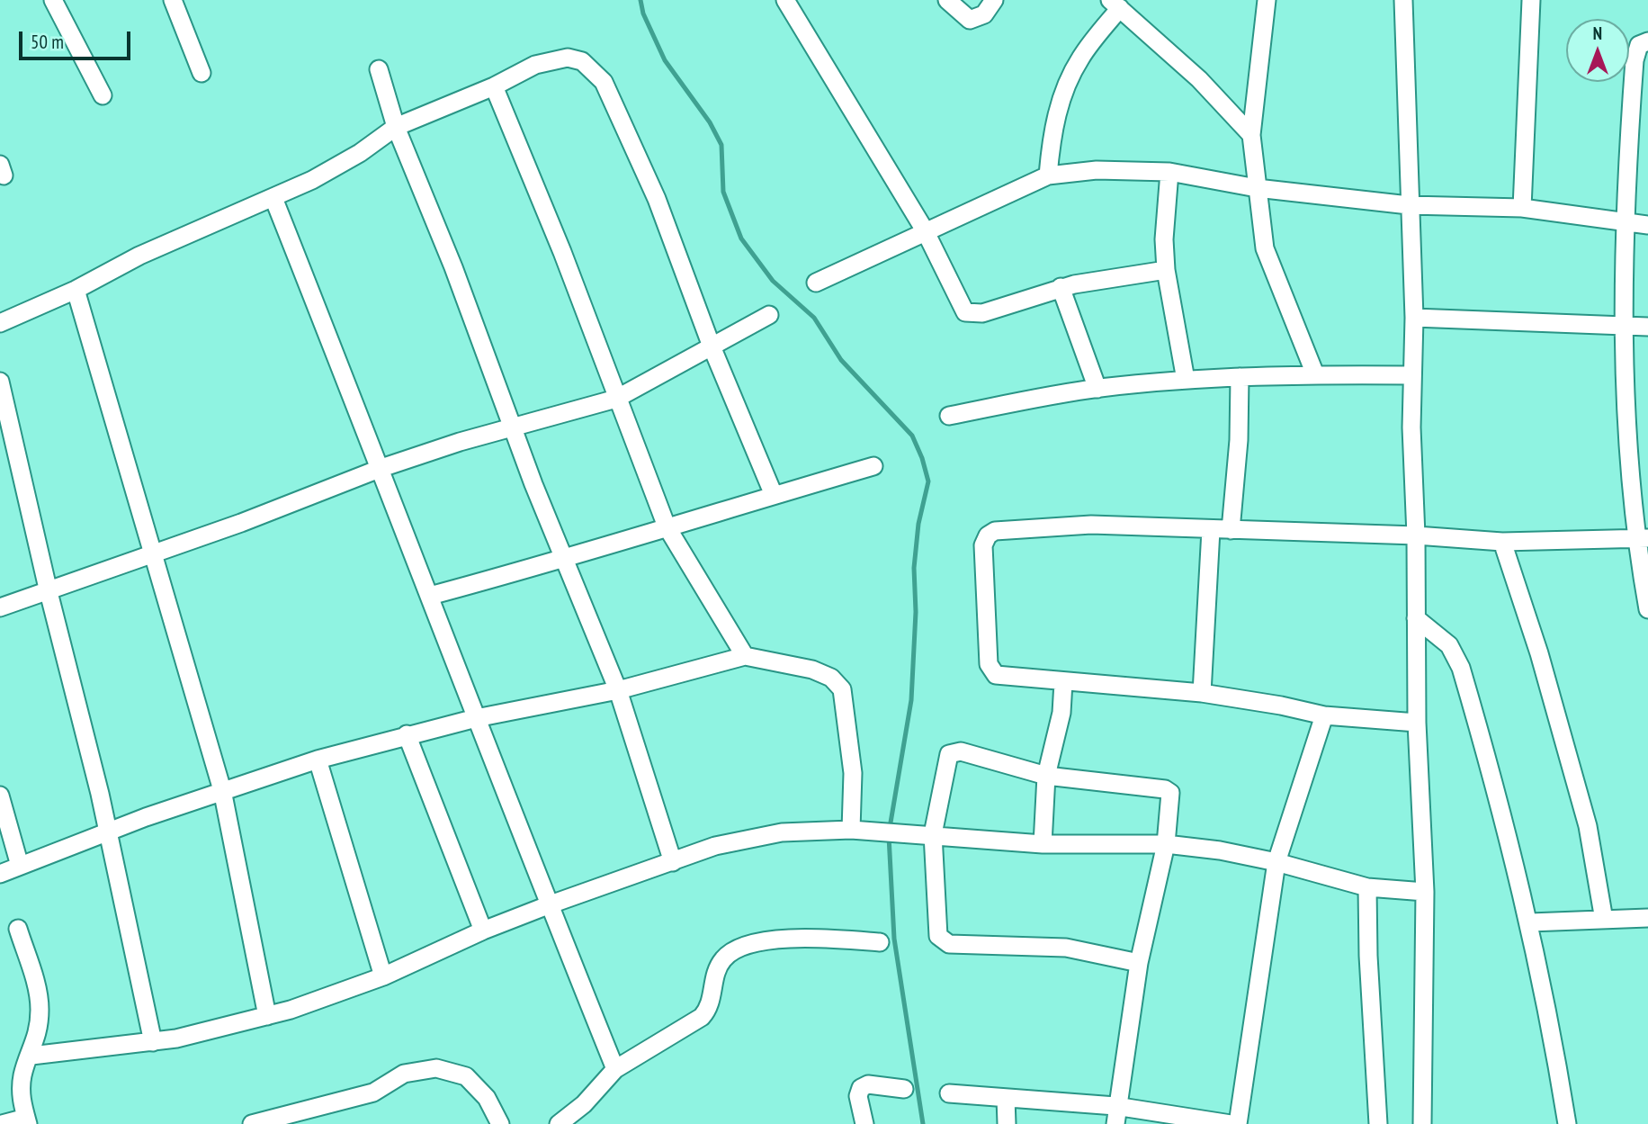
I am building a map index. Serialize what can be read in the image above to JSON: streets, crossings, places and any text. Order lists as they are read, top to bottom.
{
  "scale_bar": "50 m",
  "north": "top"
}
